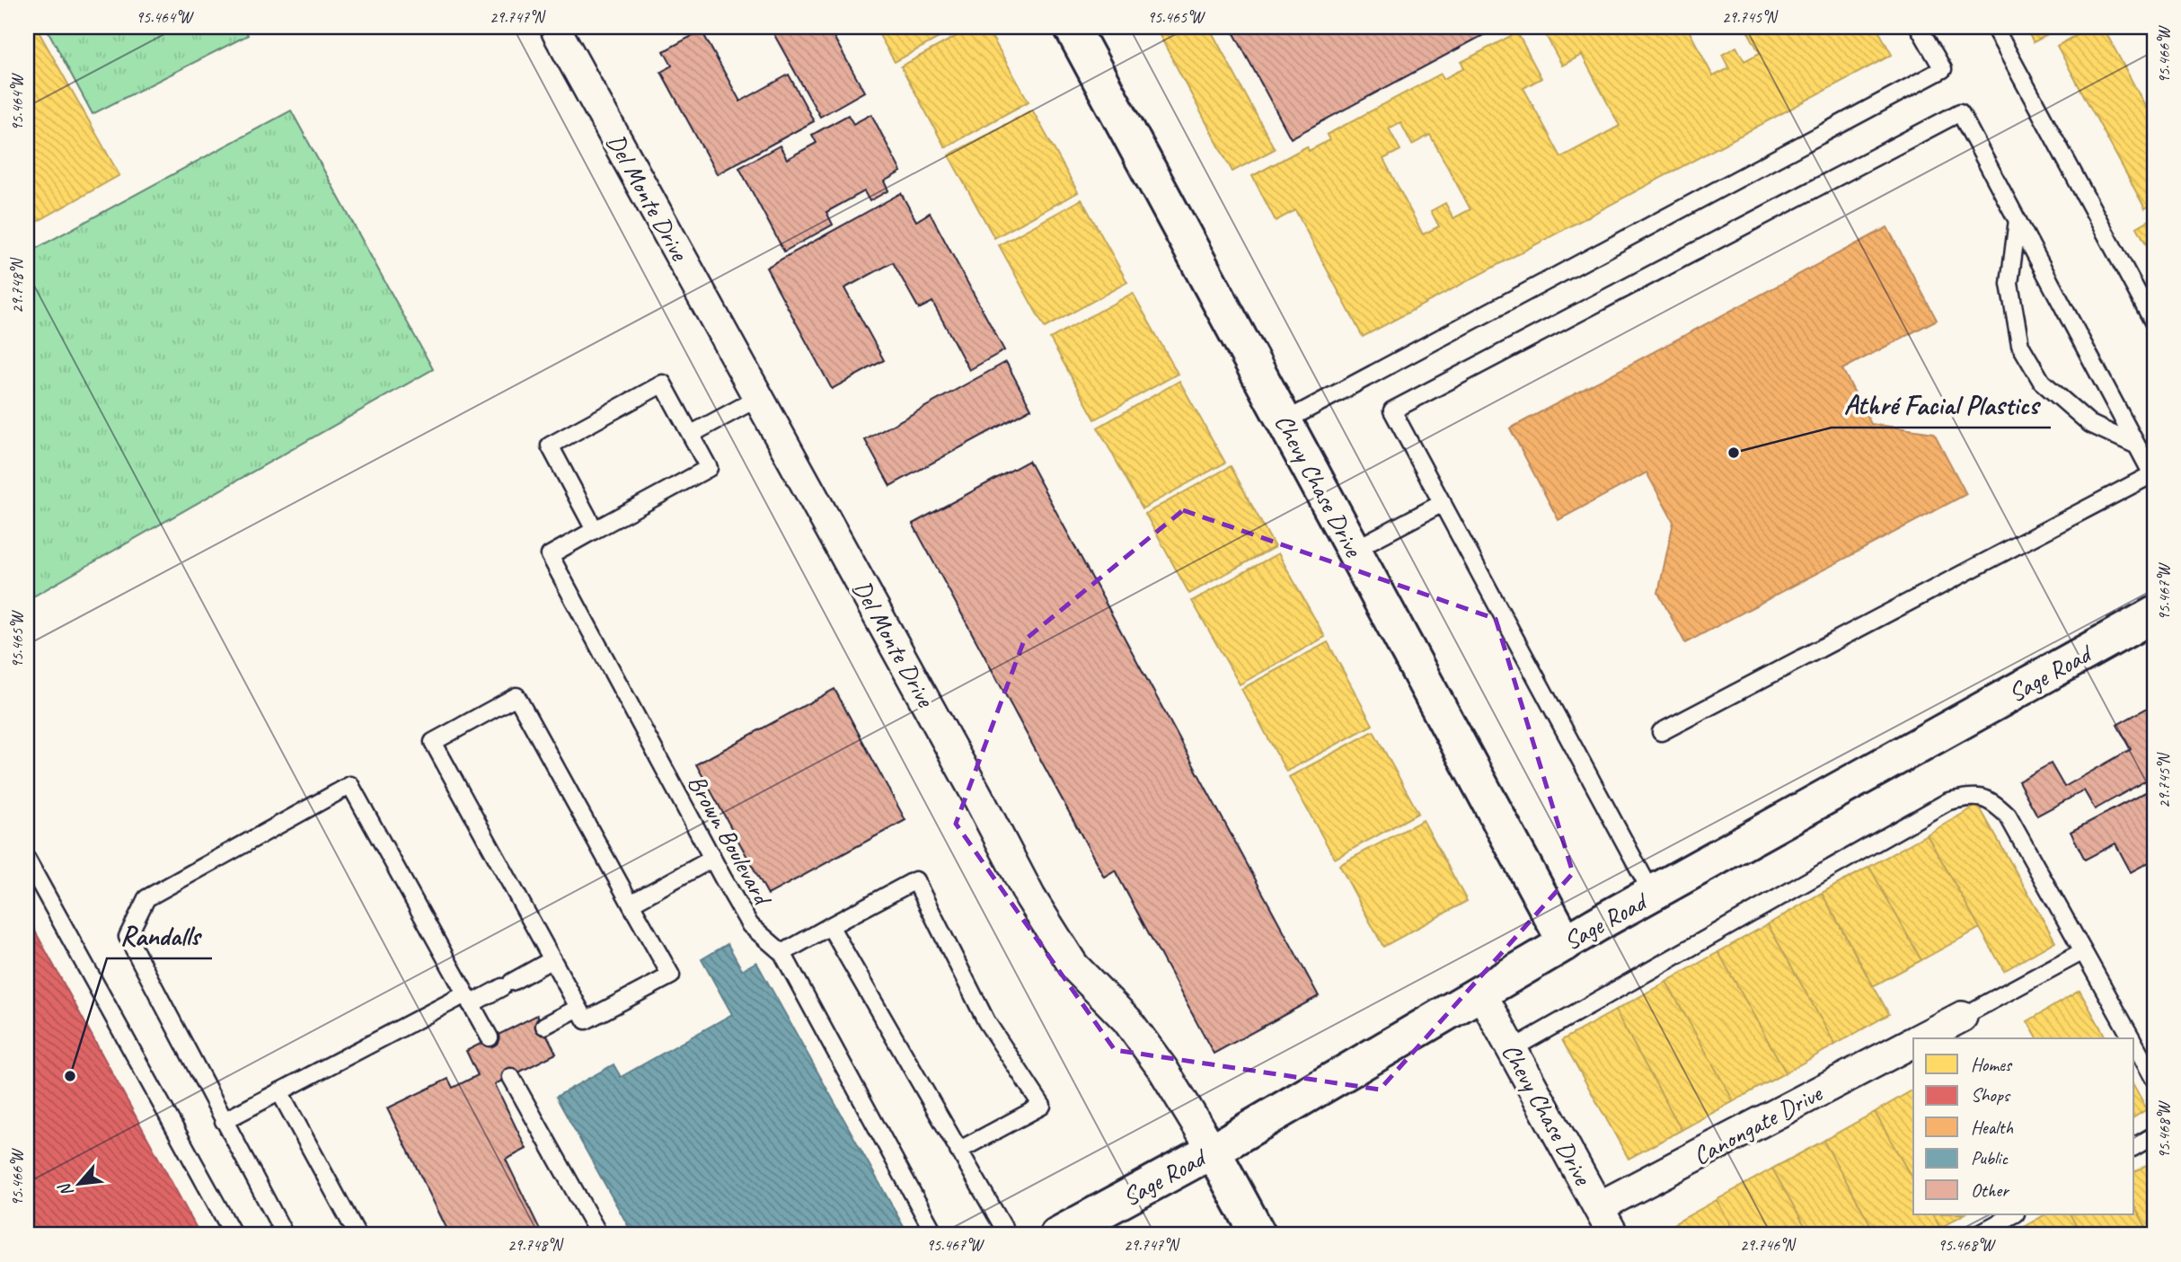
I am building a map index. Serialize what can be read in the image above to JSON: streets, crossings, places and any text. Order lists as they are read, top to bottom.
{
  "streets": {
    "main road": ["Del Monte Drive", "Chevy Chase Drive", "Sage Road"],
    "street": ["Canongate Drive"],
    "lane": ["Brown Boulevard"]
  },
  "crossings": [
    ["Del Monte Drive", "Sage Road"],
    ["Chevy Chase Drive", "Sage Road"],
    ["Chevy Chase Drive", "Canongate Drive"]
  ],
  "places": ["Athré Facial Plastics", "Randalls"],
  "legend": [
    "Homes",
    "Shops",
    "Health",
    "Public",
    "Other"
  ],
  "north": "bottom left",
  "coordinates": [
    "95.464°W",
    "29.747°N",
    "95.465°W",
    "29.745°N",
    "95.466°W",
    "29.748°N",
    "95.467°W",
    "95.468°W",
    "29.746°N"
  ]
}
